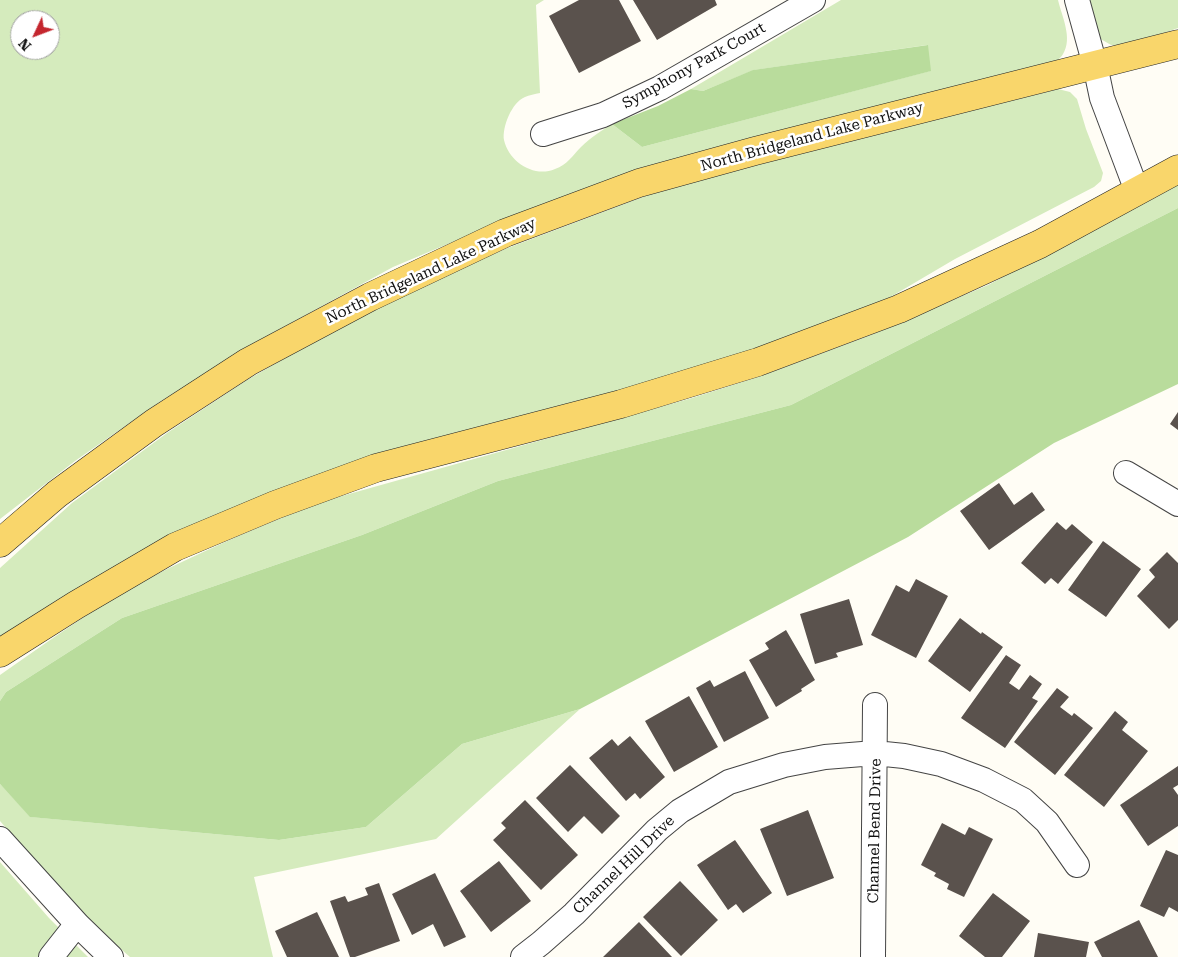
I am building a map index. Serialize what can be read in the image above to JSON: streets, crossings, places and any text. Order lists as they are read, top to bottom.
{
  "streets": {
    "main road": ["North Bridgeland Lake Parkway"],
    "street": ["Symphony Park Court", "Channel Bend Drive", "Channel Hill Drive"]
  },
  "crossings": [
    ["Channel Bend Drive", "Channel Hill Drive"]
  ],
  "north": "bottom left"
}
